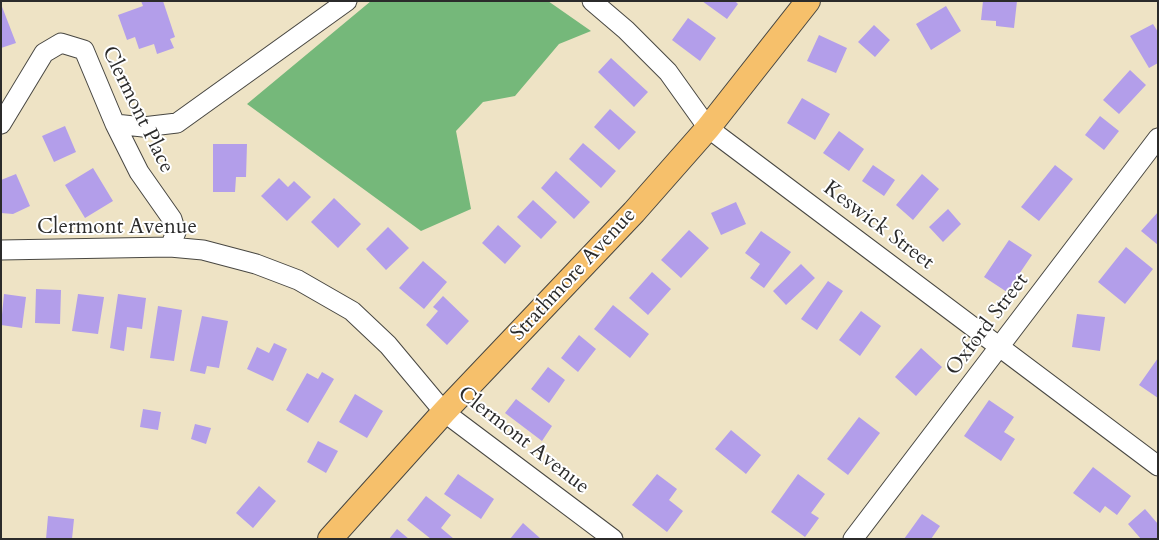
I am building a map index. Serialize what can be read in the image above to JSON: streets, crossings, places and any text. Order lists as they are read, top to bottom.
{
  "streets": {
    "main road": ["Strathmore Avenue"],
    "street": [
      "Clermont Place",
      "Keswick Street",
      "Clermont Avenue",
      "Oxford Street"
    ]
  },
  "crossings": [
    ["Clermont Place", "Clermont Avenue"],
    ["Keswick Street", "Strathmore Avenue"],
    ["Keswick Street", "Oxford Street"],
    ["Clermont Avenue", "Strathmore Avenue"]
  ]
}
